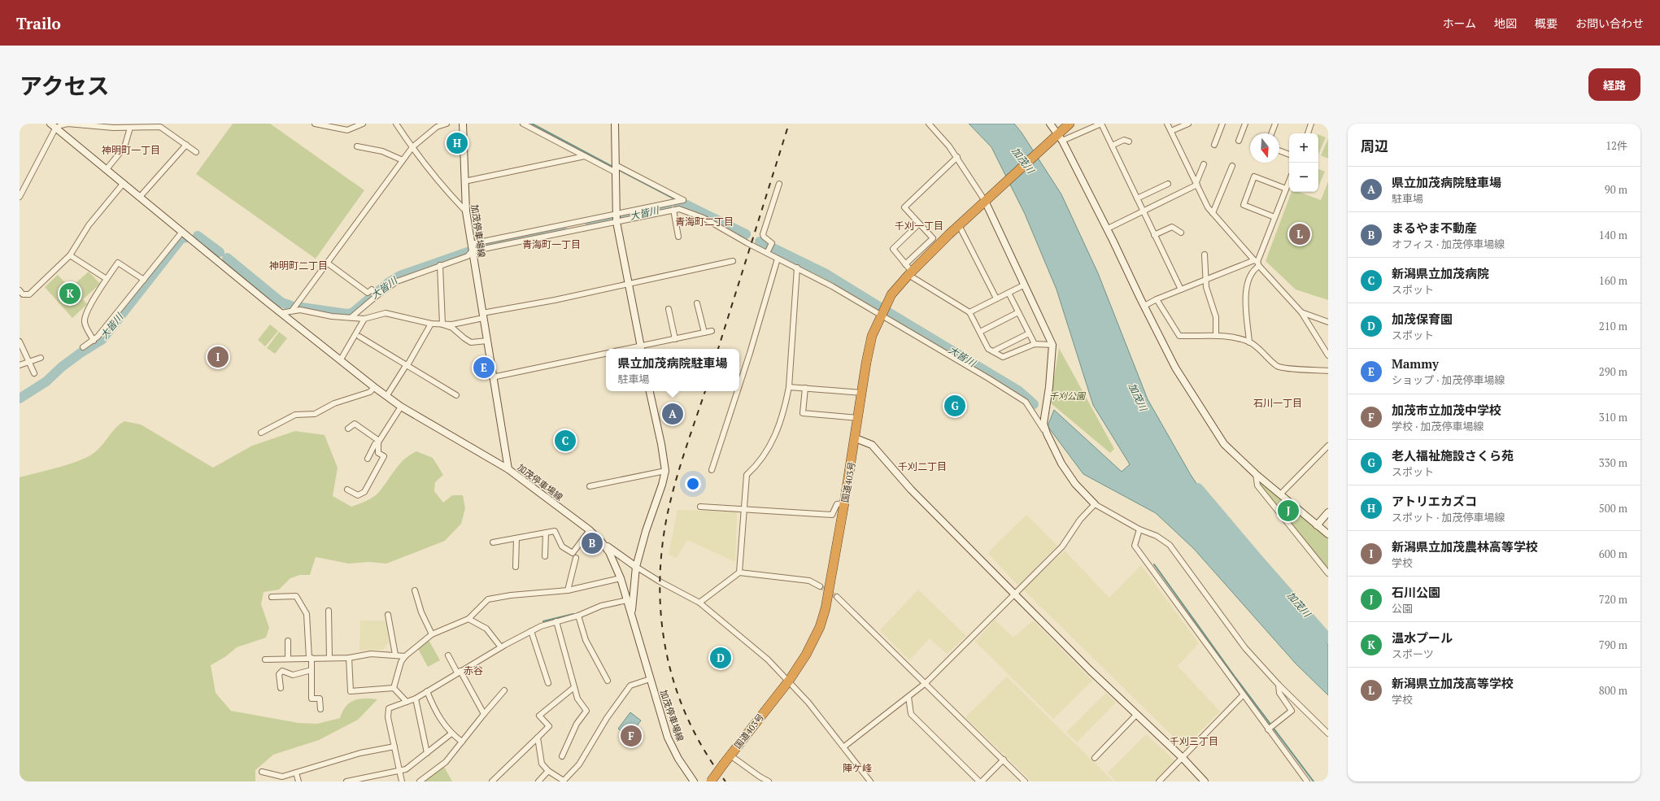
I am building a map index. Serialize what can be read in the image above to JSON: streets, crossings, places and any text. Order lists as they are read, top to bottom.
{
  "streets": {
    "highway": ["国道403号"],
    "street": ["加茂停車場線"]
  },
  "districts": [
    "神明町一丁目",
    "青海町二丁目",
    "千刈一丁目",
    "青海町一丁目",
    "神明町二丁目",
    "石川一丁目",
    "千刈二丁目",
    "赤谷",
    "千刈三丁目",
    "陣ケ峰"
  ],
  "water": ["加茂川", "大皆川"],
  "parks": ["千刈公園"],
  "north": "bottom",
  "page": {
    "header": "Trailo",
    "nav": [
      "ホーム",
      "地図",
      "概要",
      "お問い合わせ"
    ],
    "title": "アクセス",
    "buttons": "経路",
    "heading": ["周辺", "12件"],
    "pins": [
      "H",
      "L",
      "K",
      "I",
      "E",
      "G",
      "A",
      "C",
      "J",
      "B",
      "D",
      "F"
    ],
    "map_buttons": ["+", "−"],
    "list": [
      {
        "mark": "A",
        "name": "県立加茂病院駐車場",
        "note": "駐車場",
        "value": "90 m"
      },
      {
        "mark": "B",
        "name": "まるやま不動産",
        "note": "オフィス · 加茂停車場線",
        "value": "140 m"
      },
      {
        "mark": "C",
        "name": "新潟県立加茂病院",
        "note": "スポット",
        "value": "160 m"
      },
      {
        "mark": "D",
        "name": "加茂保育園",
        "note": "スポット",
        "value": "210 m"
      },
      {
        "mark": "E",
        "name": "Mammy",
        "note": "ショップ · 加茂停車場線",
        "value": "290 m"
      },
      {
        "mark": "F",
        "name": "加茂市立加茂中学校",
        "note": "学校 · 加茂停車場線",
        "value": "310 m"
      },
      {
        "mark": "G",
        "name": "老人福祉施設さくら苑",
        "note": "スポット",
        "value": "330 m"
      },
      {
        "mark": "H",
        "name": "アトリエカズコ",
        "note": "スポット · 加茂停車場線",
        "value": "500 m"
      },
      {
        "mark": "I",
        "name": "新潟県立加茂農林高等学校",
        "note": "学校",
        "value": "600 m"
      },
      {
        "mark": "J",
        "name": "石川公園",
        "note": "公園",
        "value": "720 m"
      },
      {
        "mark": "K",
        "name": "温水プール",
        "note": "スポーツ",
        "value": "790 m"
      },
      {
        "mark": "L",
        "name": "新潟県立加茂高等学校",
        "note": "学校",
        "value": "800 m"
      }
    ],
    "popup": ["県立加茂病院駐車場", "駐車場"]
  }
}
